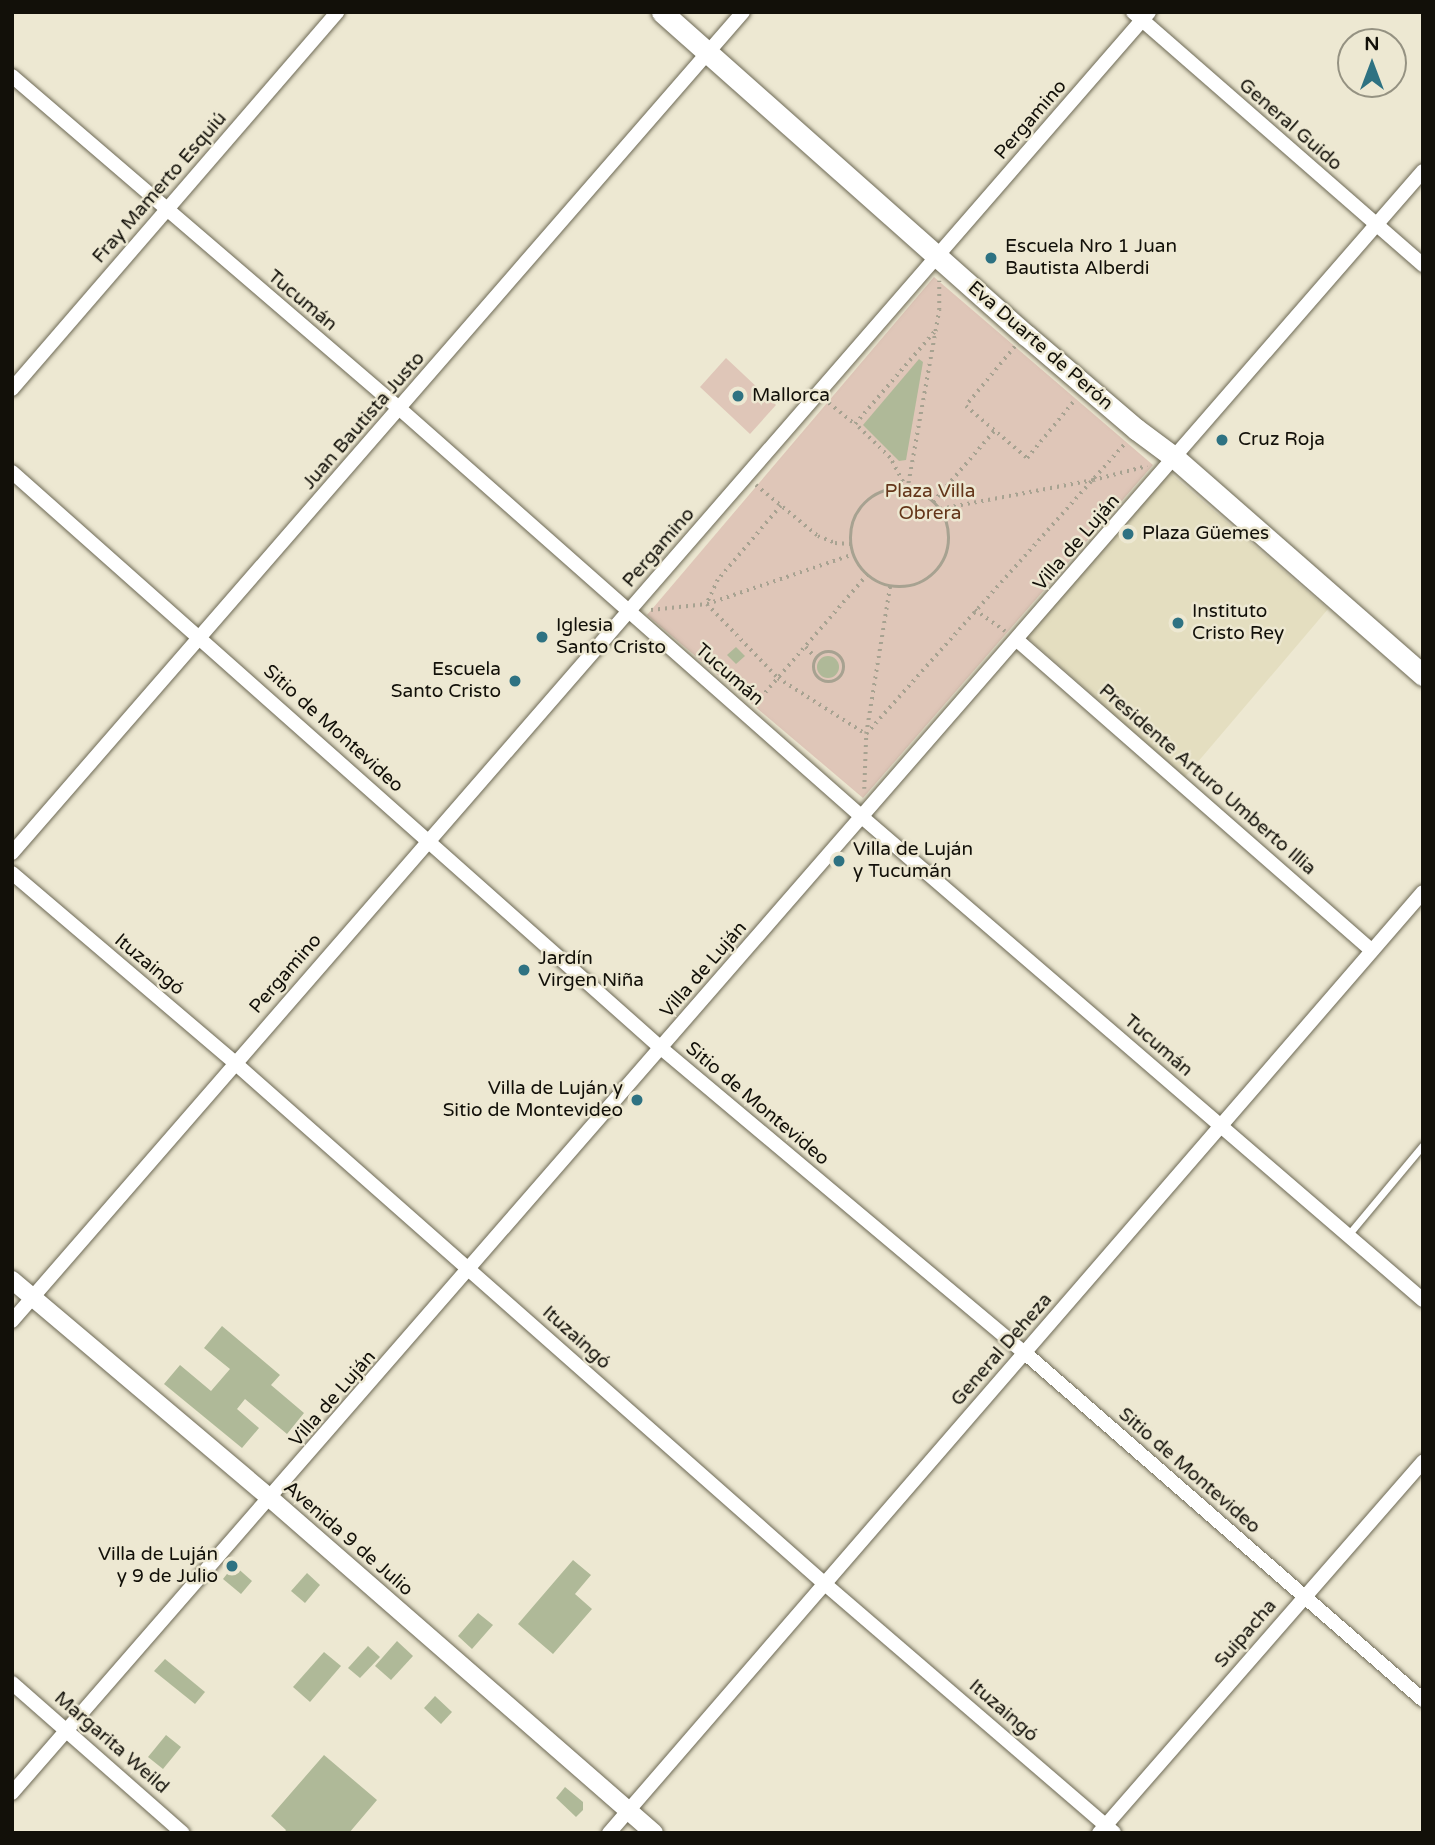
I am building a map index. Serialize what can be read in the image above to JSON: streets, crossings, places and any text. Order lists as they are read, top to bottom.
{
  "streets": {
    "main road": ["Eva Duarte de Perón"],
    "street": [
      "Pergamino",
      "General Guido",
      "Fray Mamerto Esquiú",
      "Tucumán",
      "Juan Bautista Justo",
      "Villa de Luján",
      "Sitio de Montevideo",
      "Presidente Arturo Umberto Illia",
      "Ituzaingó",
      "General Deheza",
      "Avenida 9 de Julio",
      "Suipacha",
      "Margarita Weild"
    ]
  },
  "crossings": [
    ["Pergamino", "General Guido"],
    ["Pergamino", "Tucumán"],
    ["Pergamino", "Eva Duarte de Perón"],
    ["Pergamino", "Sitio de Montevideo"],
    ["Pergamino", "Ituzaingó"],
    ["Pergamino", "Avenida 9 de Julio"],
    ["General Guido", "Villa de Luján"],
    ["Fray Mamerto Esquiú", "Tucumán"],
    ["Tucumán", "Juan Bautista Justo"],
    ["Tucumán", "Villa de Luján"],
    ["Tucumán", "General Deheza"],
    ["Eva Duarte de Perón", "Juan Bautista Justo"],
    ["Eva Duarte de Perón", "Villa de Luján"],
    ["Juan Bautista Justo", "Sitio de Montevideo"],
    ["Villa de Luján", "Sitio de Montevideo"],
    ["Villa de Luján", "Presidente Arturo Umberto Illia"],
    ["Villa de Luján", "Ituzaingó"],
    ["Villa de Luján", "Avenida 9 de Julio"],
    ["Villa de Luján", "Margarita Weild"],
    ["Sitio de Montevideo", "General Deheza"],
    ["Sitio de Montevideo", "Suipacha"],
    ["Presidente Arturo Umberto Illia", "General Deheza"],
    ["Ituzaingó", "General Deheza"],
    ["Ituzaingó", "Suipacha"],
    ["General Deheza", "Avenida 9 de Julio"]
  ],
  "parks": ["Plaza Villa Obrera"],
  "places": [
    "Escuela Nro 1 Juan Bautista Alberdi",
    "Mallorca",
    "Cruz Roja",
    "Plaza Güemes",
    "Instituto Cristo Rey",
    "Iglesia Santo Cristo",
    "Escuela Santo Cristo",
    "Villa de Luján y Tucumán",
    "Jardín Virgen Niña",
    "Villa de Luján y Sitio de Montevideo",
    "Villa de Luján y 9 de Julio"
  ],
  "north": "top"
}
